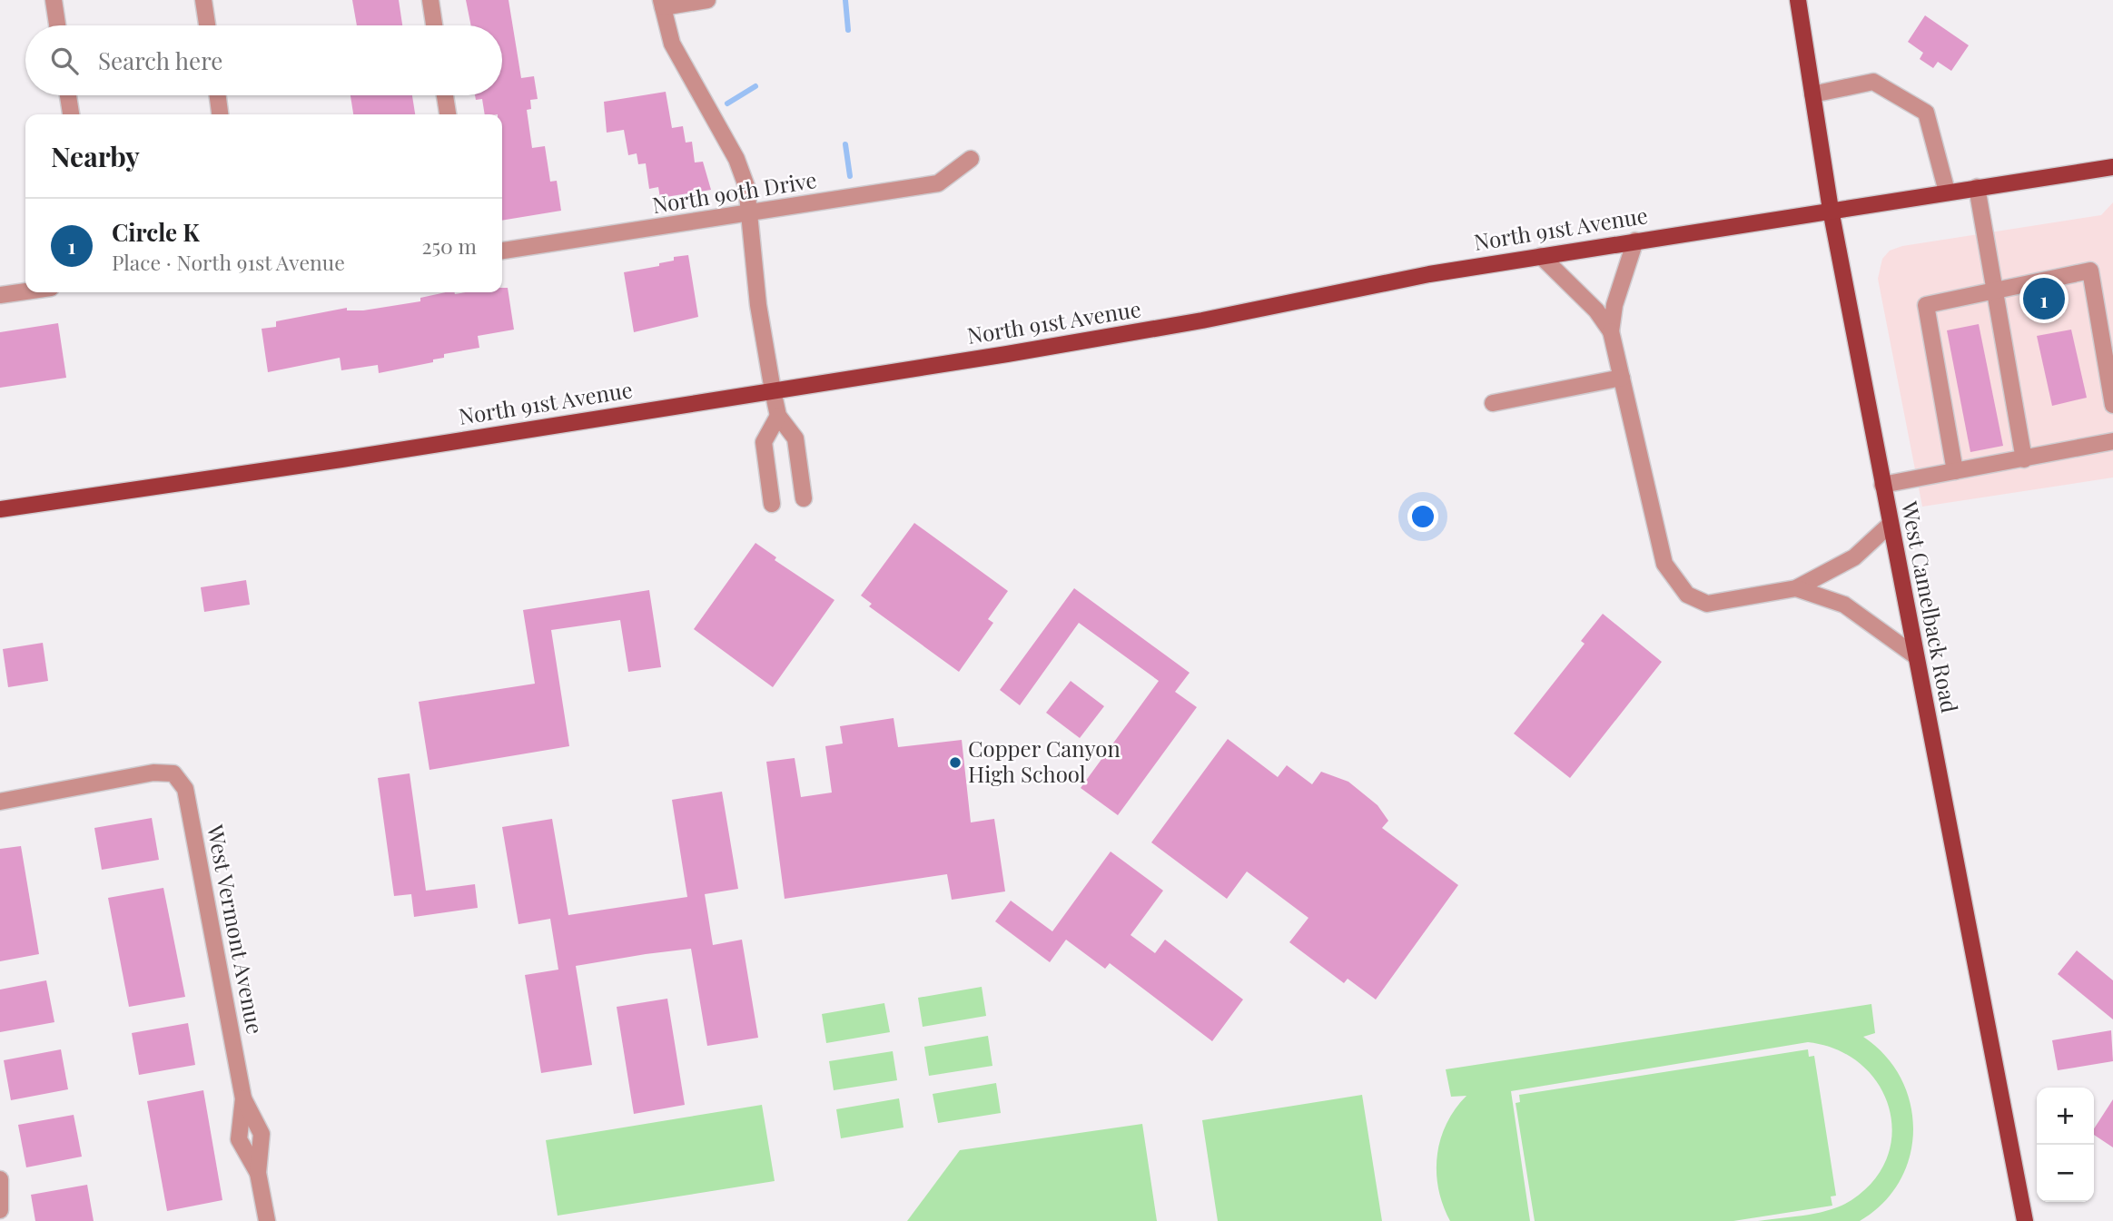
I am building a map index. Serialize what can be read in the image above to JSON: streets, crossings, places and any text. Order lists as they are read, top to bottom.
{
  "streets": {
    "main road": ["North 91st Avenue", "West Camelback Road"],
    "street": ["North 90th Drive", "West Vermont Avenue"]
  },
  "crossings": [
    ["North 91st Avenue", "West Camelback Road"]
  ],
  "places": ["Copper Canyon High School"],
  "page": {
    "search": "Search here",
    "heading": "Nearby",
    "list": [
      {
        "mark": "1",
        "name": "Circle K",
        "note": "Place · North 91st Avenue",
        "value": "250 m"
      }
    ],
    "pins": "1",
    "map_buttons": ["+", "−"]
  }
}
